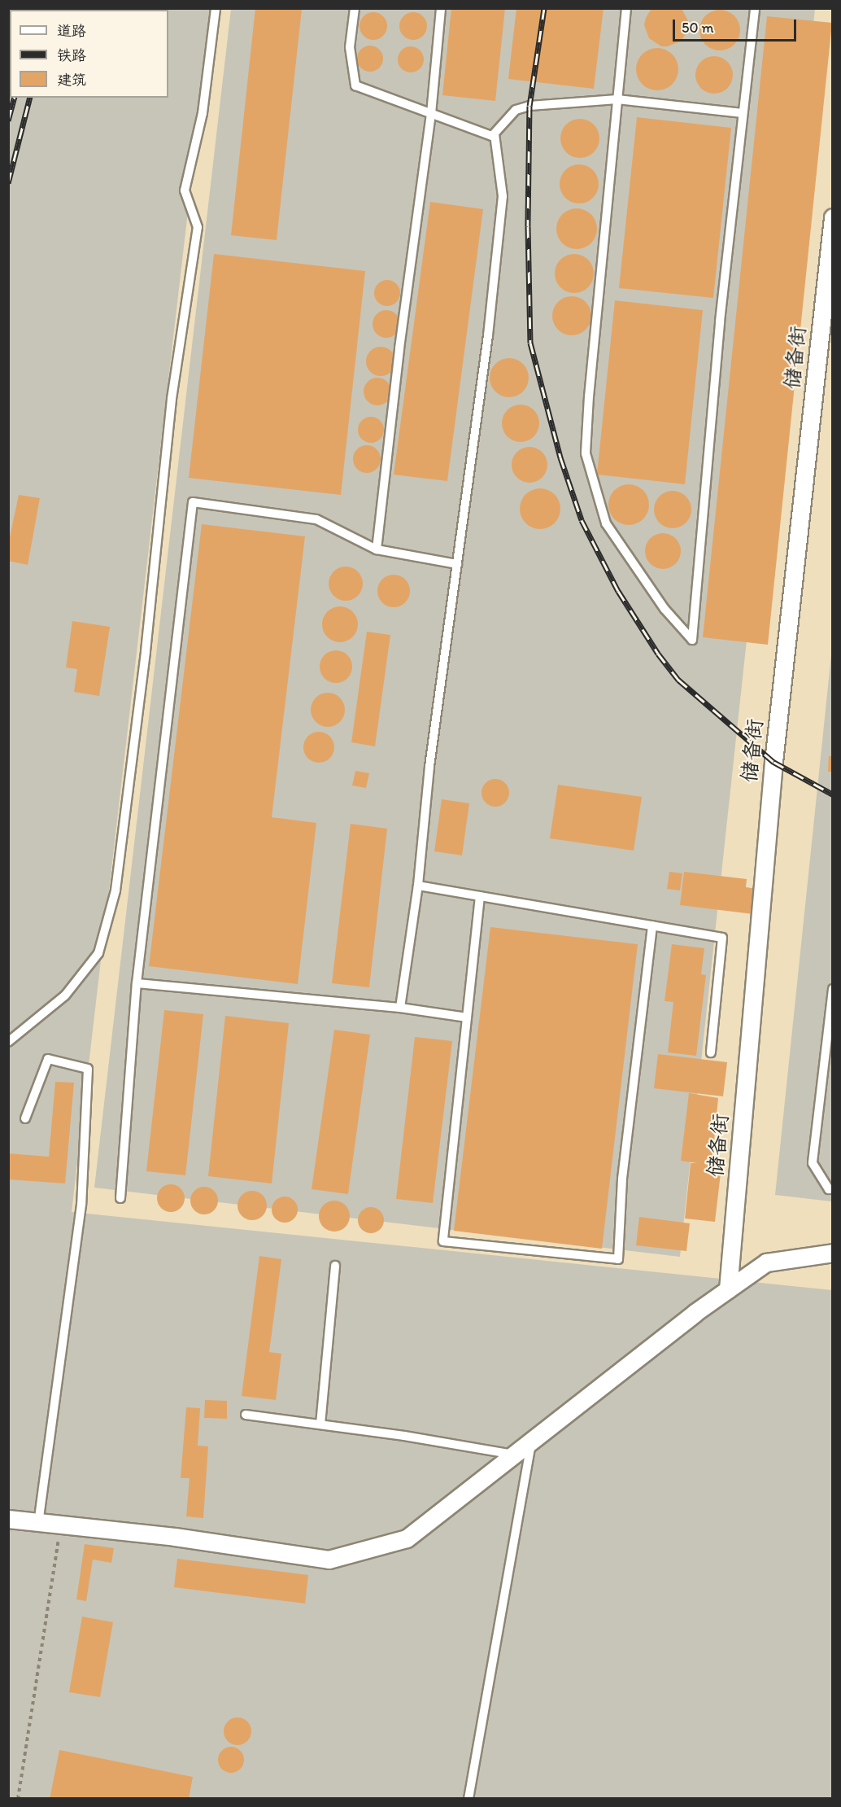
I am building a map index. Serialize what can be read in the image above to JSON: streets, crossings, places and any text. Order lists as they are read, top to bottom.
{
  "streets": {
    "street": ["储备街"]
  },
  "legend": ["道路", "铁路", "建筑"],
  "scale_bar": "50 m"
}
